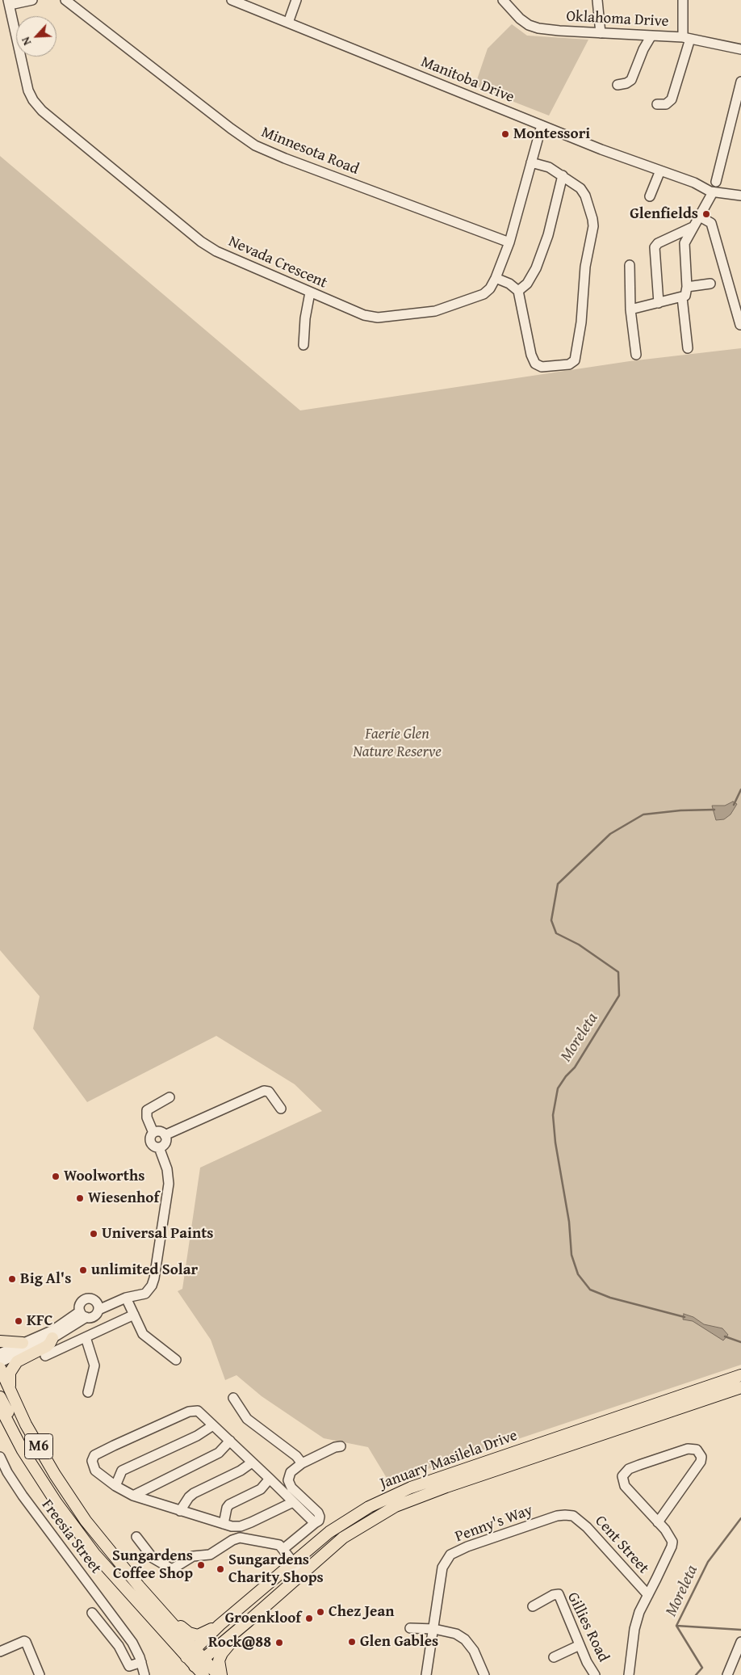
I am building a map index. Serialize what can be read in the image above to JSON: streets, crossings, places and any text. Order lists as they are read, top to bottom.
{
  "streets": {
    "main road": ["M6", "January Masilela Drive"],
    "street": [
      "Oklahoma Drive",
      "Manitoba Drive",
      "Minnesota Road",
      "Nevada Crescent",
      "Penny's Way",
      "Freesia Street",
      "Cent Street",
      "Gillies Road"
    ]
  },
  "crossings": [
    ["Manitoba Drive", "Nevada Crescent"],
    ["Minnesota Road", "Nevada Crescent"],
    ["M6", "January Masilela Drive"],
    ["Penny's Way", "Cent Street"]
  ],
  "water": ["Moreleta"],
  "parks": ["Faerie Glen Nature Reserve"],
  "places": [
    "Montessori",
    "Glenfields",
    "Woolworths",
    "Wiesenhof",
    "Universal Paints",
    "unlimited Solar",
    "Big Al's",
    "KFC",
    "Sungardens Coffee Shop",
    "Sungardens Charity Shops",
    "Chez Jean",
    "Groenkloof",
    "Glen Gables",
    "Rock@88"
  ],
  "north": "bottom left"
}
